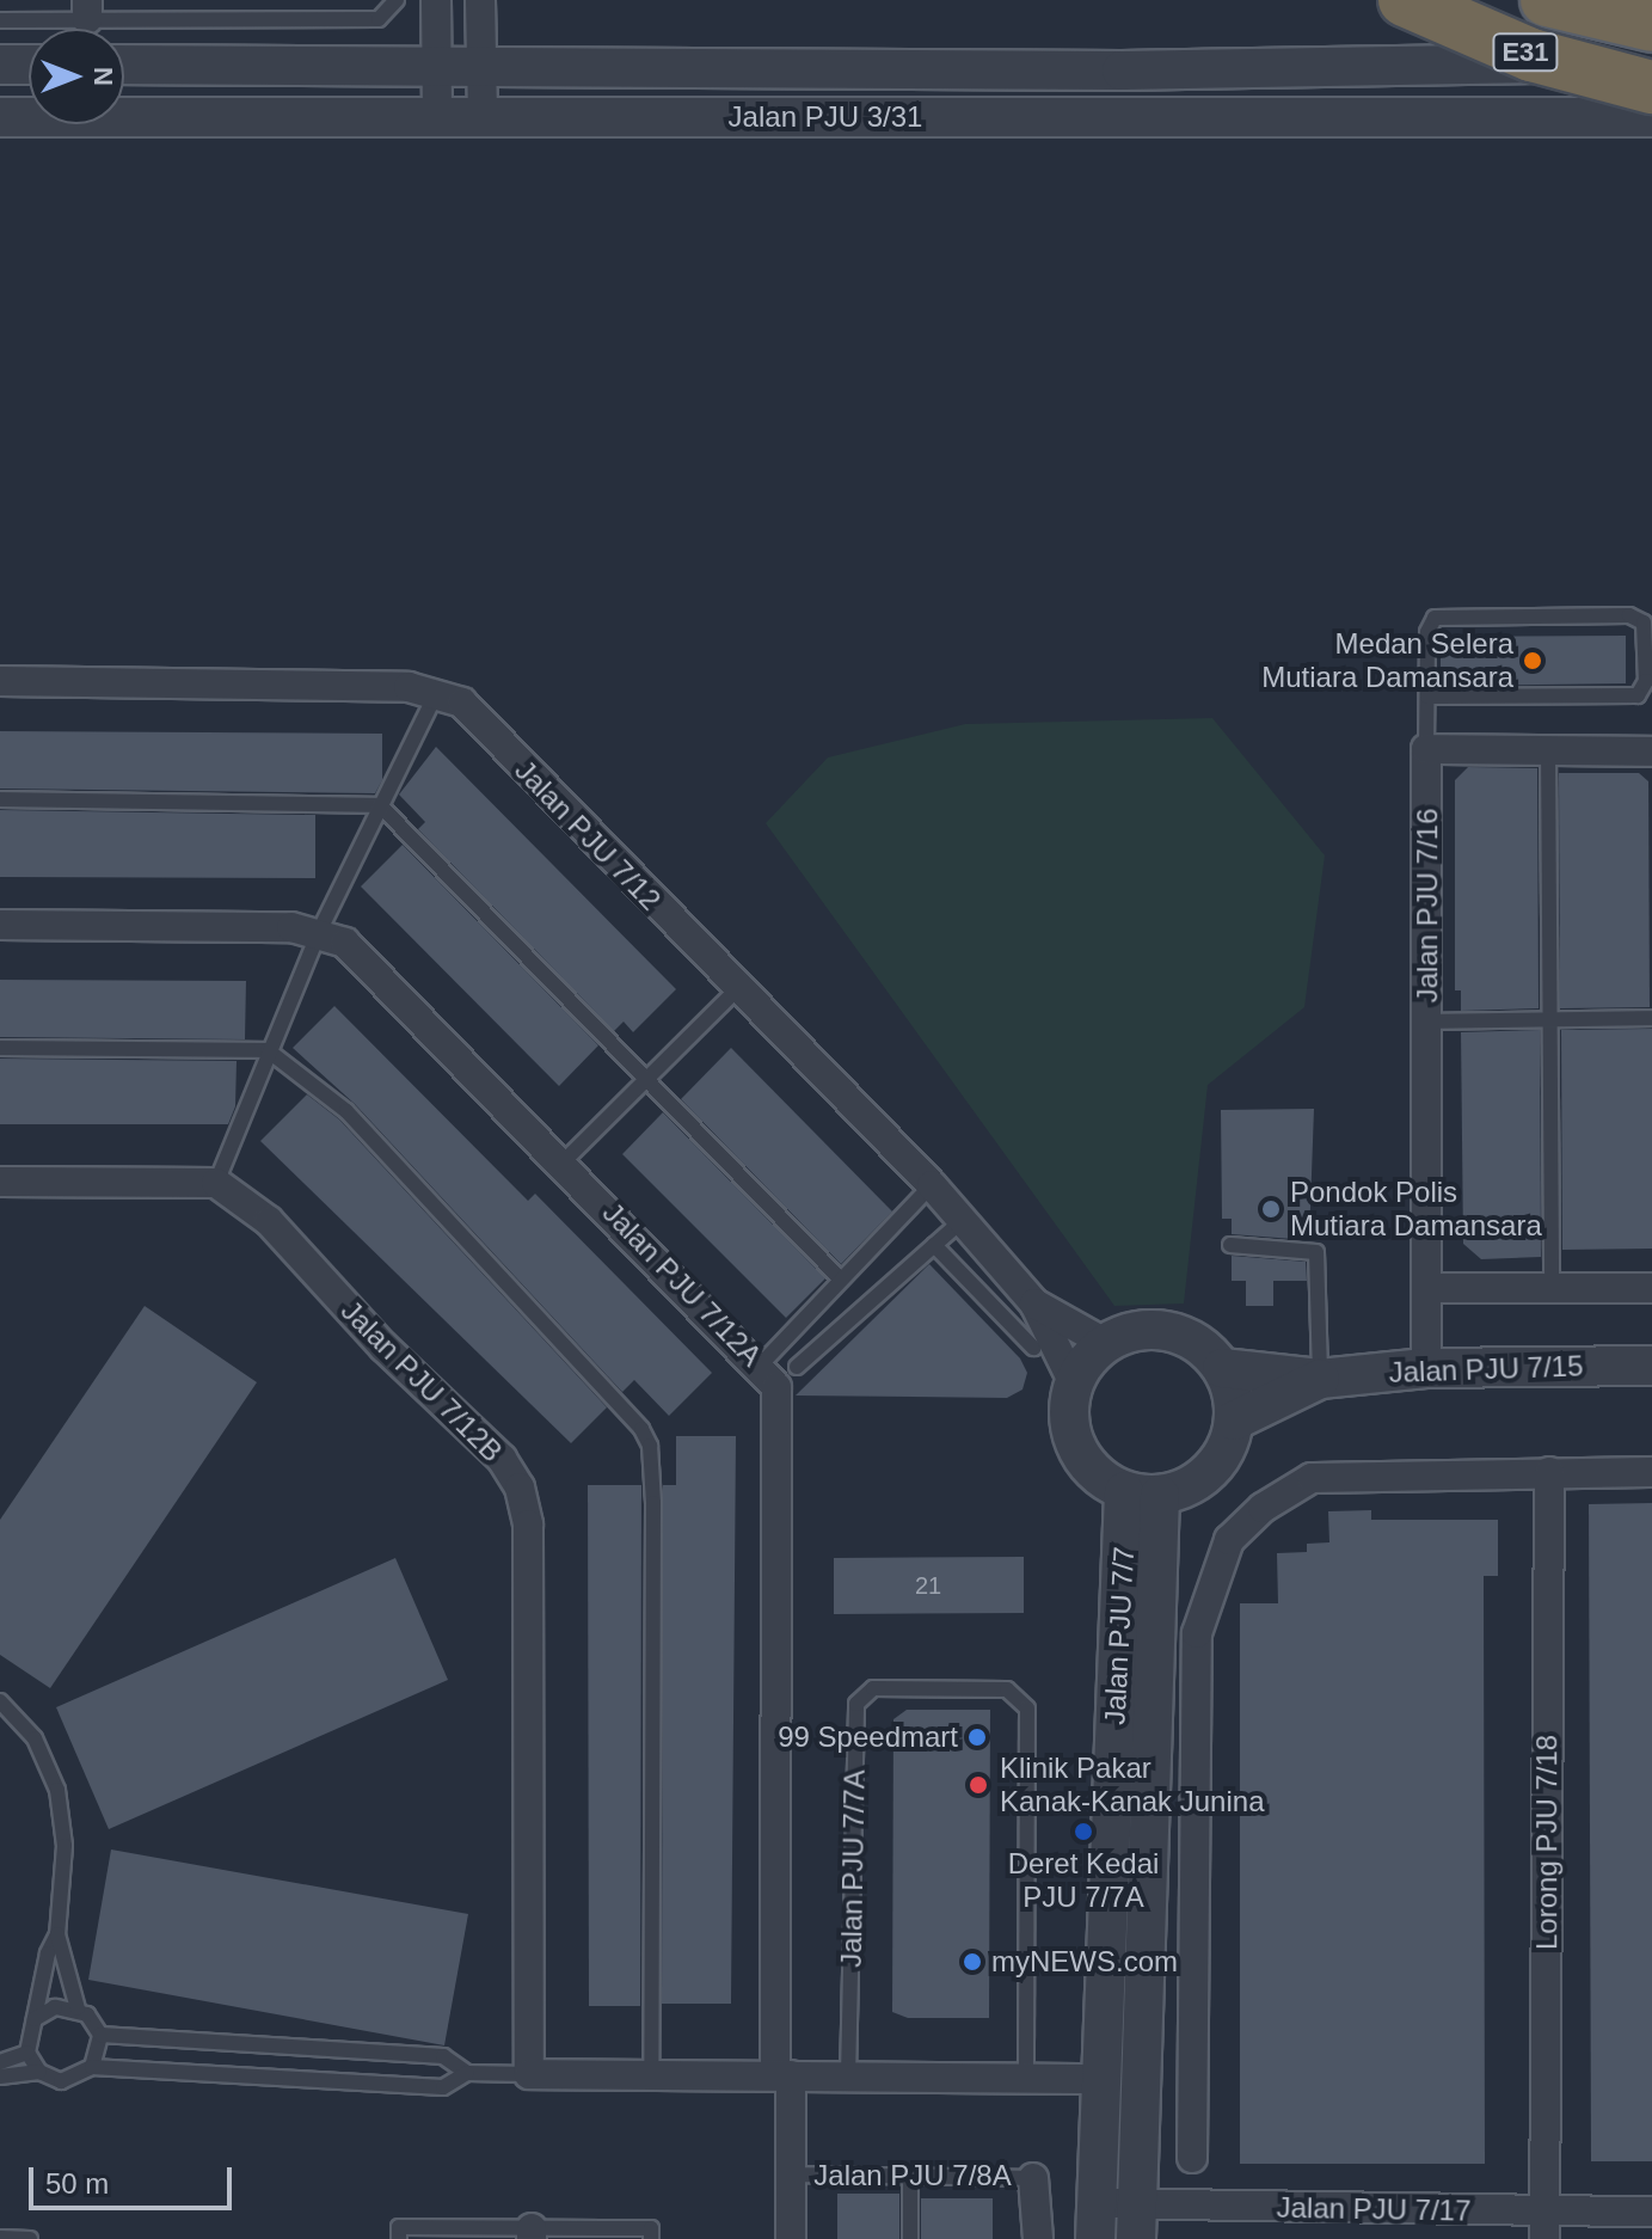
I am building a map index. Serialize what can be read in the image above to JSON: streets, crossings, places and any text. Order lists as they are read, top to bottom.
{
  "streets": {
    "highway": ["E31"],
    "street": [
      "Jalan PJU 3/31",
      "Jalan PJU 7/12",
      "Jalan PJU 7/16",
      "Jalan PJU 7/12A",
      "Jalan PJU 7/15",
      "Jalan PJU 7/12B",
      "Jalan PJU 7/7",
      "Lorong PJU 7/18",
      "Jalan PJU 7/17"
    ],
    "lane": ["Jalan PJU 7/7A", "Jalan PJU 7/8A"]
  },
  "crossings": [
    ["Jalan PJU 7/12", "Jalan PJU 7/15"],
    ["Jalan PJU 7/12", "Jalan PJU 7/7"],
    ["Jalan PJU 7/16", "Jalan PJU 7/15"],
    ["Jalan PJU 7/12A", "Jalan PJU 7/8A"],
    ["Jalan PJU 7/15", "Jalan PJU 7/7"],
    ["Jalan PJU 7/7", "Jalan PJU 7/17"],
    ["Lorong PJU 7/18", "Jalan PJU 7/17"]
  ],
  "places": [
    "Medan Selera Mutiara Damansara",
    "Pondok Polis Mutiara Damansara",
    "99 Speedmart",
    "Klinik Pakar Kanak-Kanak Junina",
    "Deret Kedai PJU 7/7A",
    "myNEWS.com"
  ],
  "house_numbers": ["21"],
  "scale_bar": "50 m",
  "north": "right"
}
